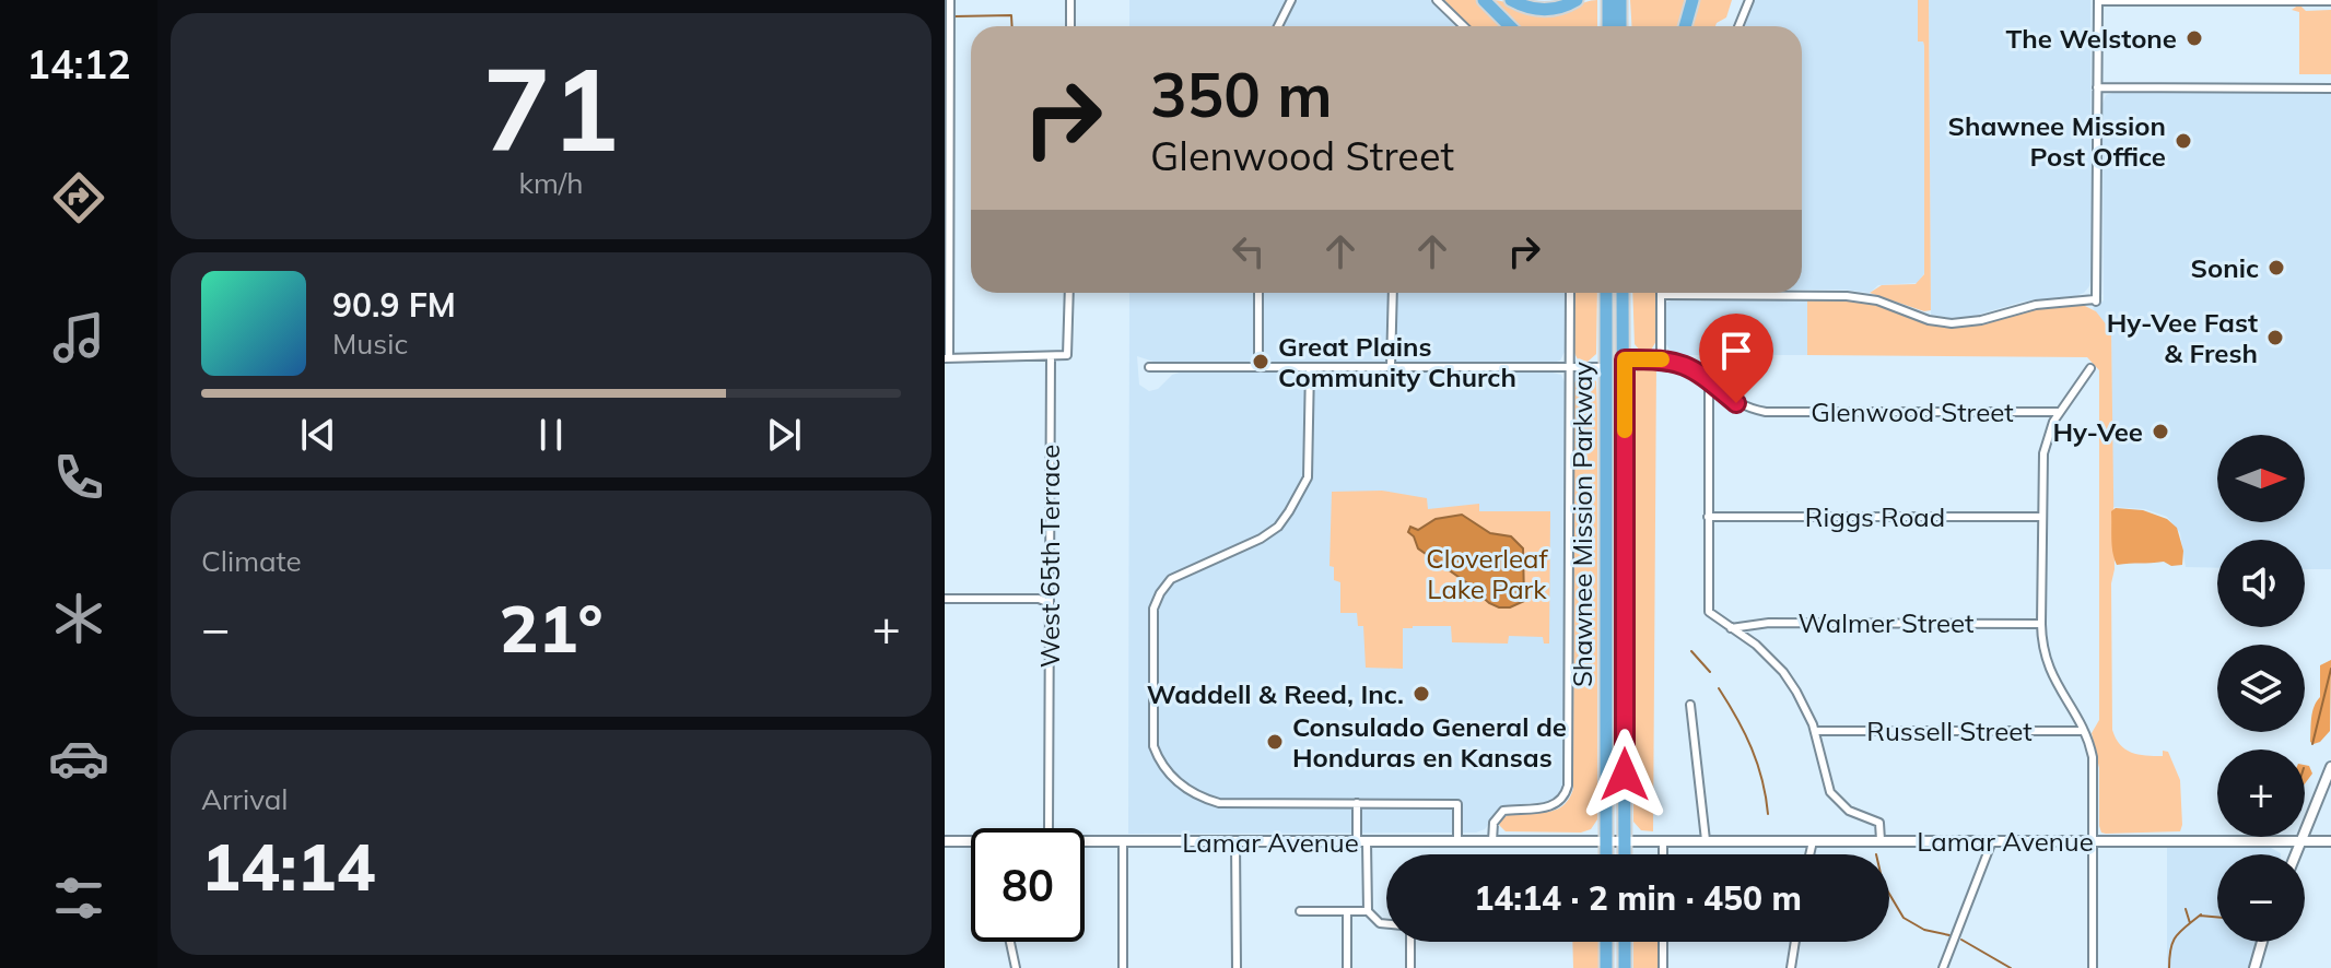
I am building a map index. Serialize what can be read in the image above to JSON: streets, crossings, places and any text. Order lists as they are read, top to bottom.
{
  "streets": {
    "highway": ["Shawnee Mission Parkway"],
    "street": [
      "Glenwood Street",
      "Riggs Road",
      "West 65th Terrace",
      "Walmer Street",
      "Russell Street",
      "Lamar Avenue"
    ]
  },
  "crossings": [
    ["Glenwood Street", "Shawnee Mission Parkway"],
    ["Shawnee Mission Parkway", "Lamar Avenue"]
  ],
  "parks": ["Cloverleaf Lake Park"],
  "places": [
    "The Welstone",
    "Shawnee Mission Post Office",
    "Sonic",
    "Hy-Vee Fast & Fresh",
    "Great Plains Community Church",
    "Hy-Vee",
    "Waddell & Reed, Inc.",
    "Consulado General de Honduras en Kansas"
  ],
  "north": "right",
  "page": {
    "tabs": "14:12",
    "tile": [
      ["71", "km/h"],
      "Climate",
      ["Arrival", "14:14"]
    ],
    "turn": ["350 m", "Glenwood Street"],
    "song": ["90.9 FM", "Music"],
    "map_buttons": ["+", "−"],
    "heat": ["−", "21°", "+"],
    "limit": "80",
    "trip": "14:14 · 2 min · 450 m"
  }
}
